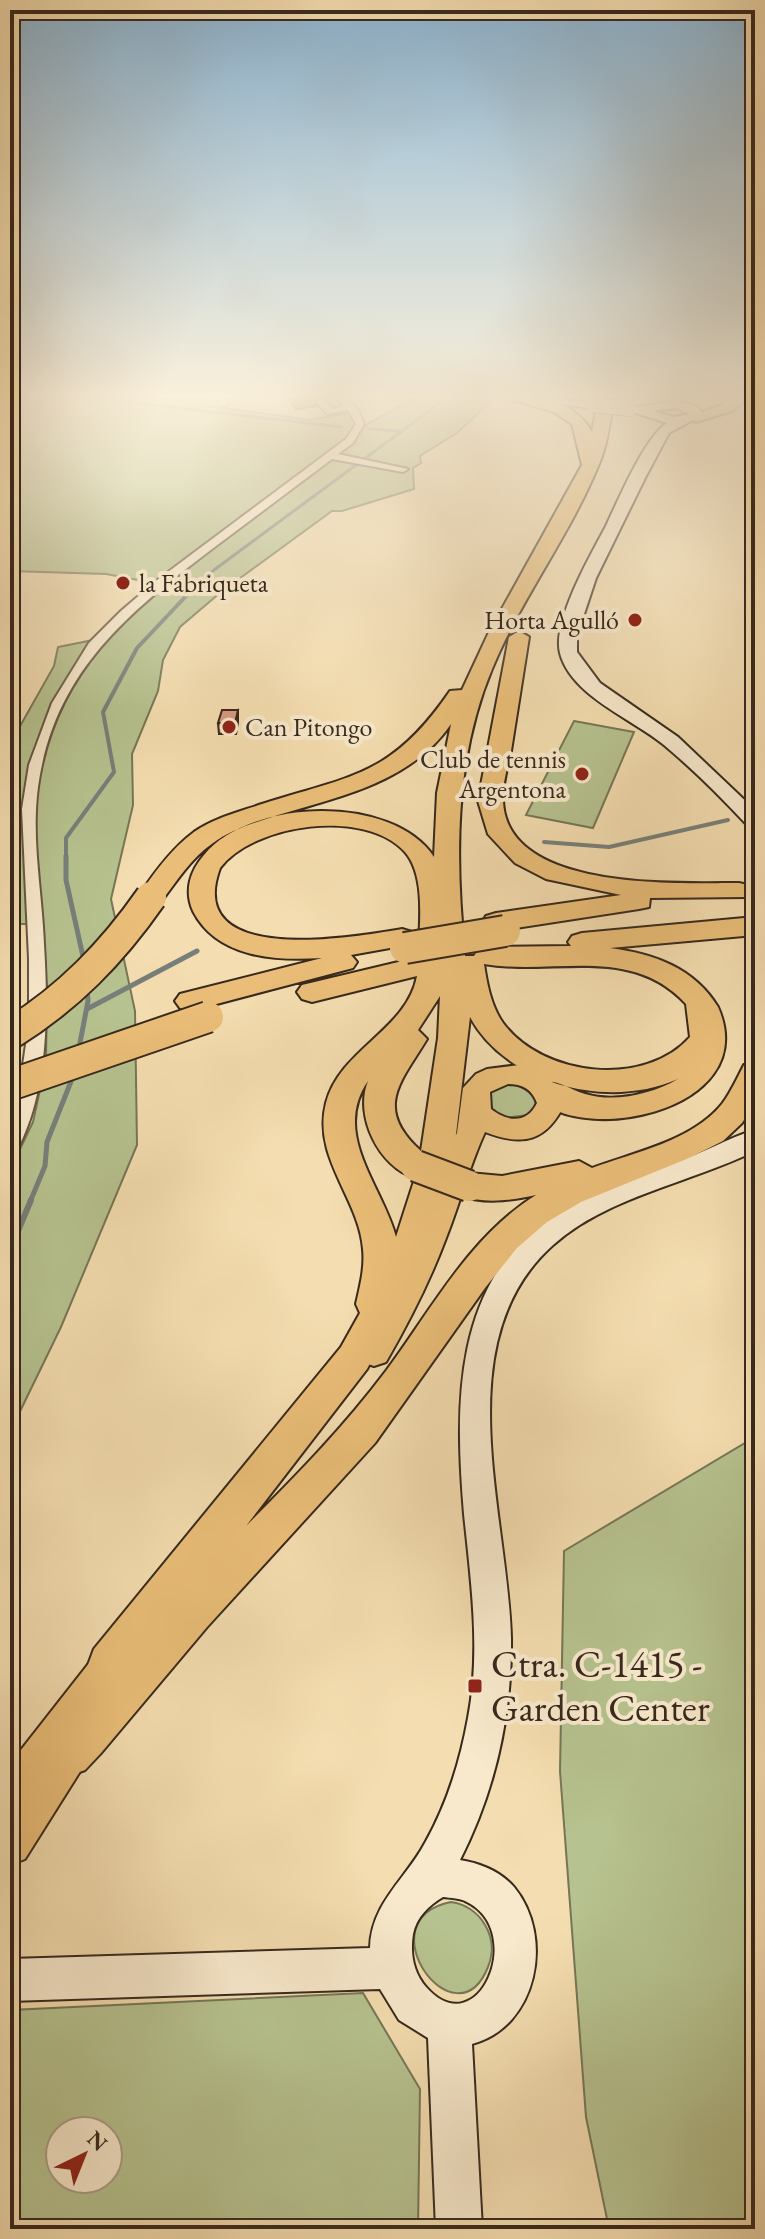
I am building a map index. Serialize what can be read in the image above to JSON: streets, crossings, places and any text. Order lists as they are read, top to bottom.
{
  "places": {
    "other": [
      "la Fabriqueta",
      "Horta Agulló",
      "Can Pitongo",
      "Club de tennis Argentona"
    ],
    "transit": ["Ctra. C-1415 - Garden Center"]
  },
  "north": "top right"
}
